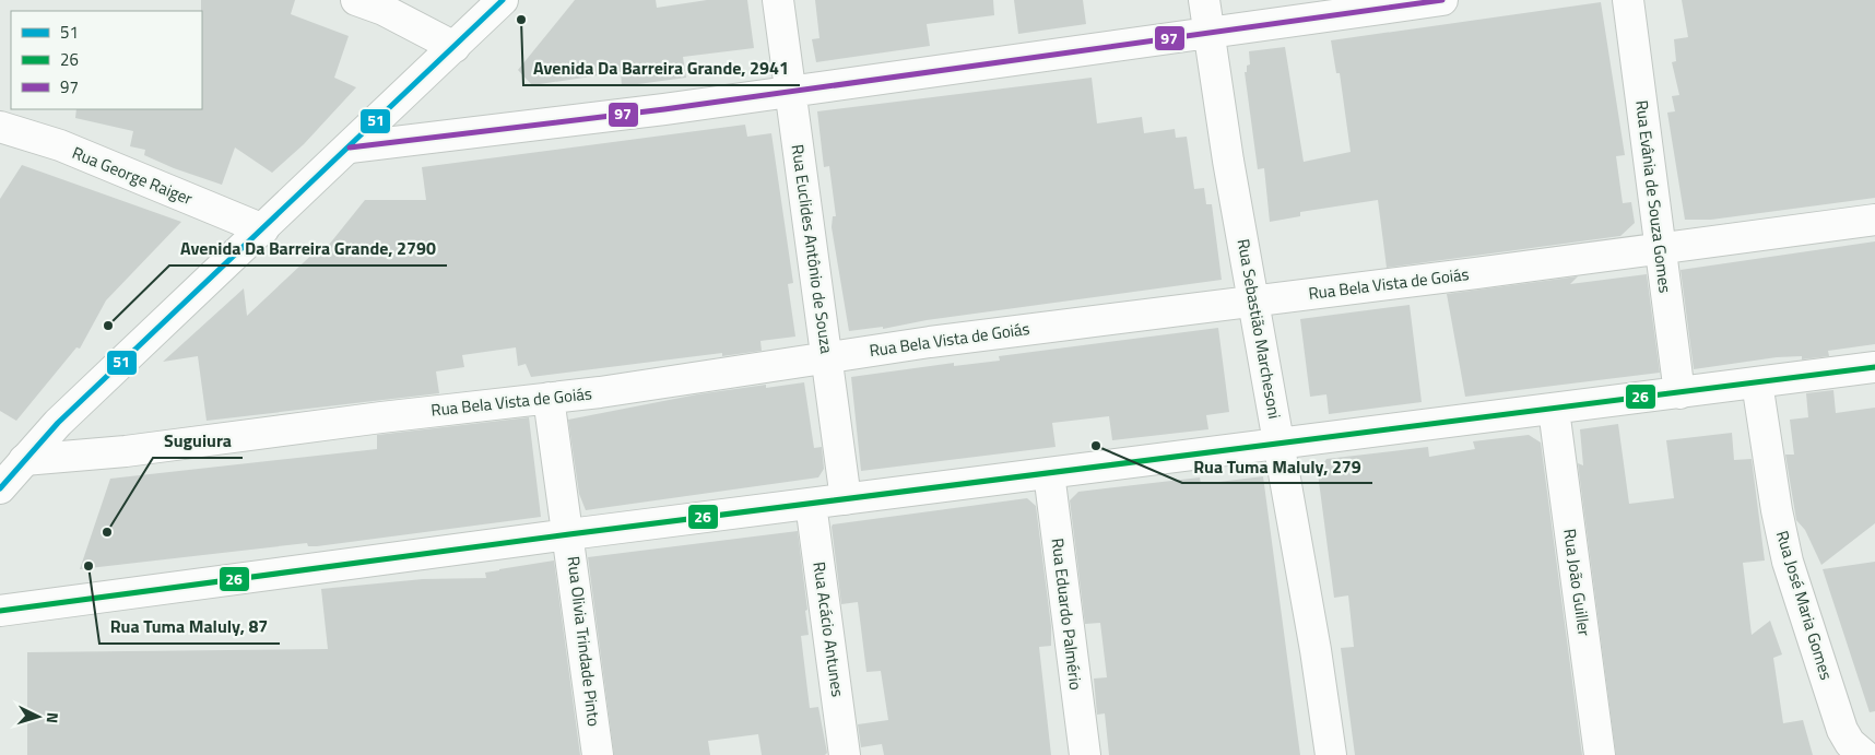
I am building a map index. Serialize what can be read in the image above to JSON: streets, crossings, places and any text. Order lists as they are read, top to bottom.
{
  "streets": {
    "street": [
      "Rua George Raiger",
      "Rua Evânia de Souza Gomes",
      "Rua Euclides Antônio de Souza",
      "Rua Bela Vista de Goiás",
      "Rua Sebastião Marchesoni",
      "Rua João Guiller",
      "Rua José Maria Gomes",
      "Rua Eduardo Palmério",
      "Rua Acácio Antunes",
      "Rua Olivia Trindade Pinto"
    ]
  },
  "crossings": [
    ["Rua Evânia de Souza Gomes", "Rua Bela Vista de Goiás"],
    ["Rua Euclides Antônio de Souza", "Rua Bela Vista de Goiás"],
    ["Rua Bela Vista de Goiás", "Rua Sebastião Marchesoni"],
    ["Rua Bela Vista de Goiás", "Rua Olivia Trindade Pinto"]
  ],
  "places": [
    "Avenida Da Barreira Grande, 2941",
    "Avenida Da Barreira Grande, 2790",
    "Rua Tuma Maluly, 279",
    "Suguiura",
    "Rua Tuma Maluly, 87"
  ],
  "lines": ["transit line 51", "transit line 97", "transit line 26"],
  "legend": ["51", "26", "97"],
  "north": "right"
}
